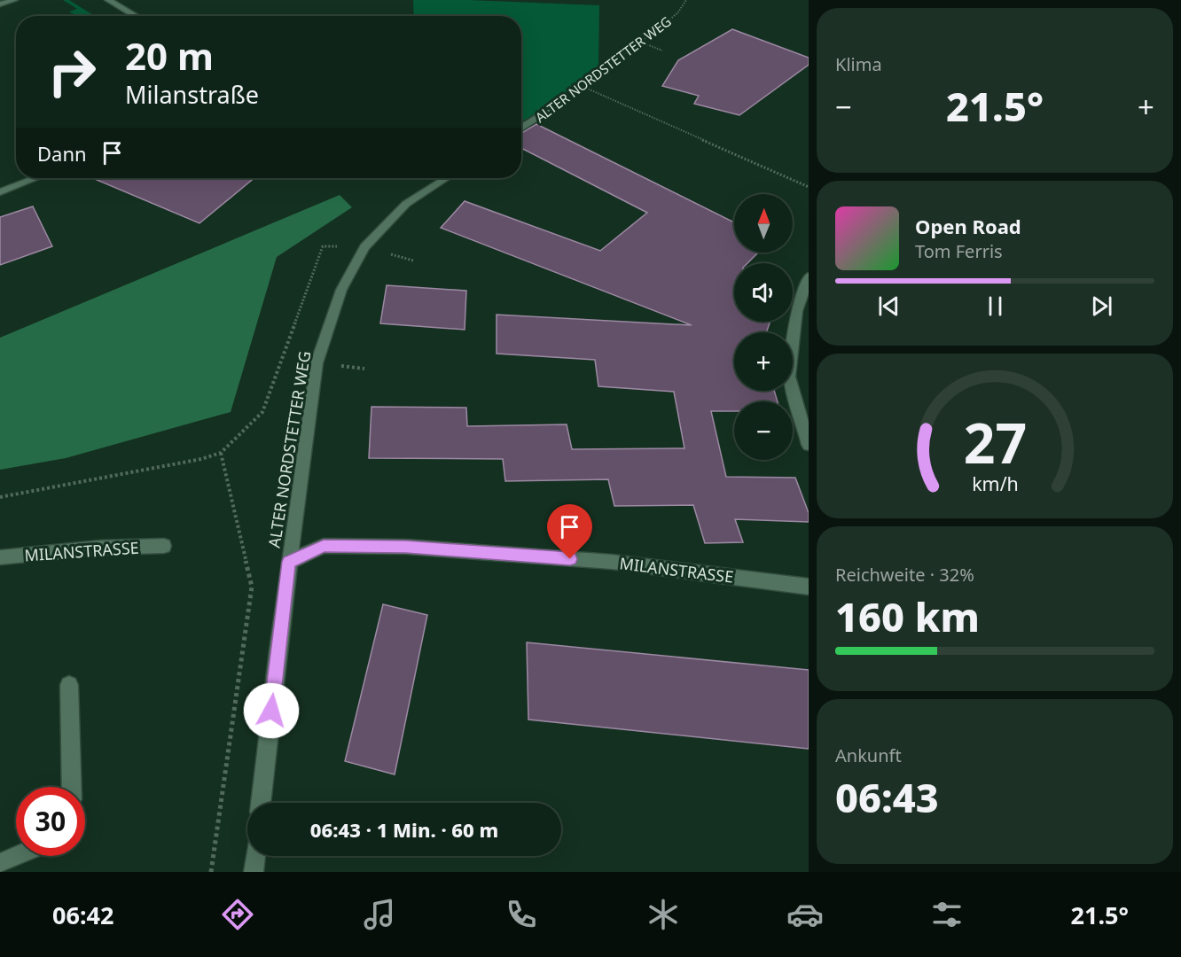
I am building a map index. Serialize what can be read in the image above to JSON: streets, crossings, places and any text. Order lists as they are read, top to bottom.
{
  "streets": {
    "street": ["ALTER NORDSTETTER WEG", "MILANSTRASSE"]
  },
  "crossings": [
    ["ALTER NORDSTETTER WEG", "MILANSTRASSE"]
  ],
  "north": "top",
  "page": {
    "tile": [
      "Klima",
      ["Reichweite · 32%", "160 km"],
      ["Ankunft", "06:43"]
    ],
    "turn": ["20 m", "Milanstraße"],
    "heat": ["−", "21.5°", "+"],
    "then": "Dann",
    "map_buttons": ["+", "−"],
    "song": ["Open Road", "Tom Ferris"],
    "limit": "30",
    "trip": "06:43 · 1 Min. · 60 m",
    "tabs": ["06:42", "21.5°"],
    "gauge": ["27", "km/h"]
  }
}
